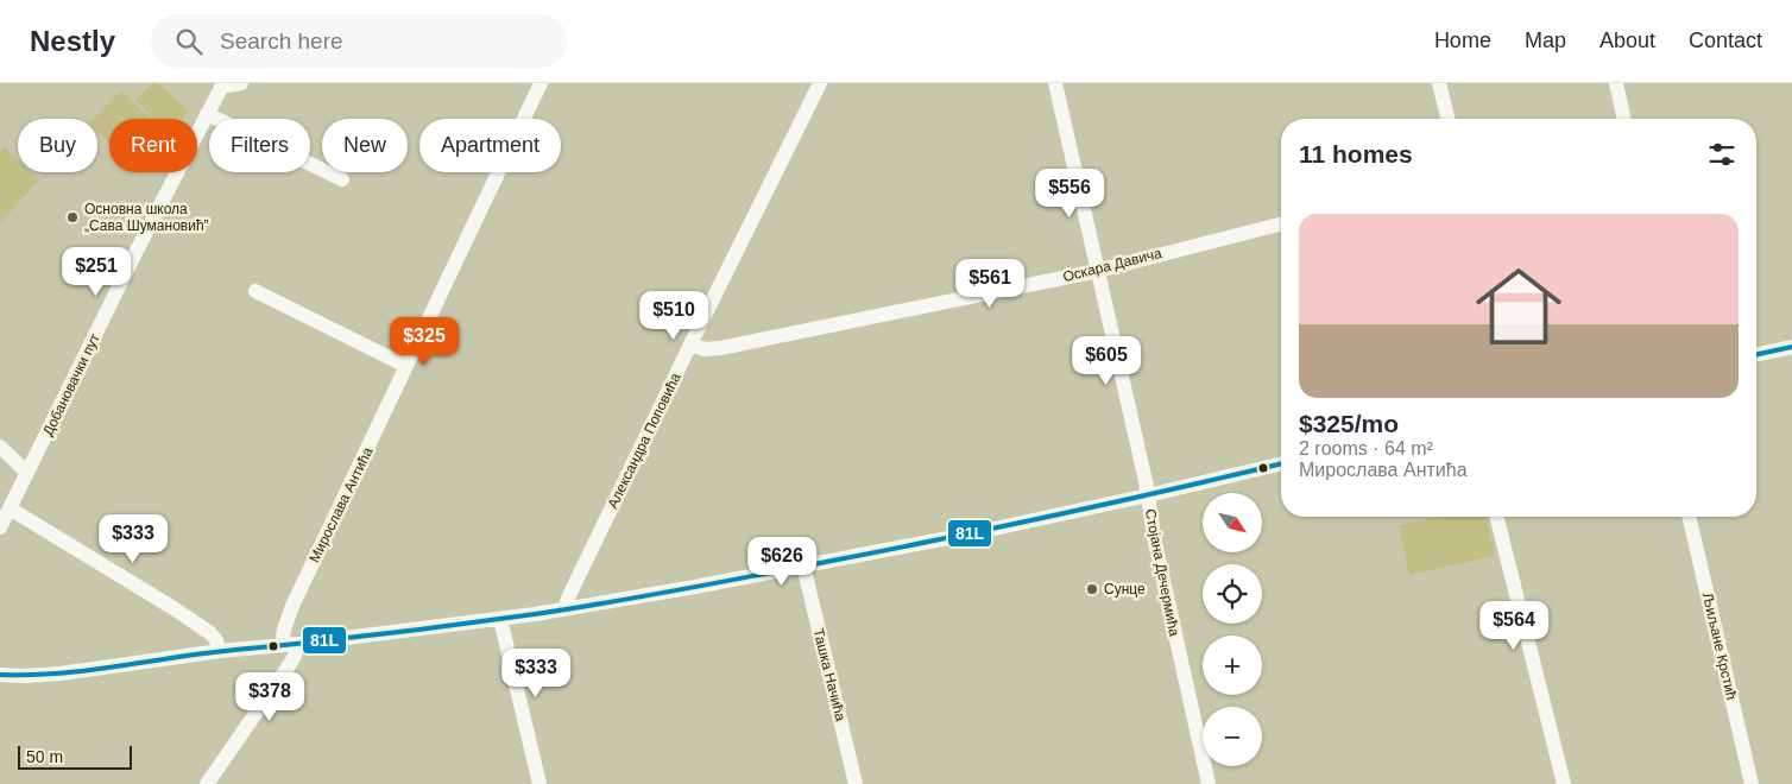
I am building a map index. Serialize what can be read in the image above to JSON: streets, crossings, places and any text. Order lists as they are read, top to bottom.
{
  "streets": {
    "street": [
      "Оскара Давича",
      "Добановачки пут",
      "Александра Поповића",
      "Мирослава Антића",
      "Стојана Дечермића",
      "Љиљане Крстић",
      "Ташка Начића"
    ]
  },
  "crossings": [
    ["Оскара Давича", "Александра Поповића"],
    ["Оскара Давича", "Стојана Дечермића"]
  ],
  "places": ["Основна школа „Сава Шумановић”", "Сунце"],
  "lines": ["transit line 81L"],
  "scale_bar": "50 m",
  "north": "bottom right",
  "page": {
    "header": "Nestly",
    "search": "Search here",
    "nav": [
      "Home",
      "Map",
      "About",
      "Contact"
    ],
    "chip": [
      "Buy",
      "Rent",
      "Filters",
      "New",
      "Apartment"
    ],
    "heading": "11 homes",
    "price": [
      "$556",
      "$251",
      "$561",
      "$510",
      "$325",
      "$605",
      "$333",
      "$626",
      "$564",
      "$333",
      "$378"
    ],
    "list": [
      {
        "name": "$325/mo",
        "note": "2 rooms · 64 m² · Мирослава Антића"
      }
    ],
    "map_buttons": ["+", "−"],
    "scale": "50 m"
  }
}
